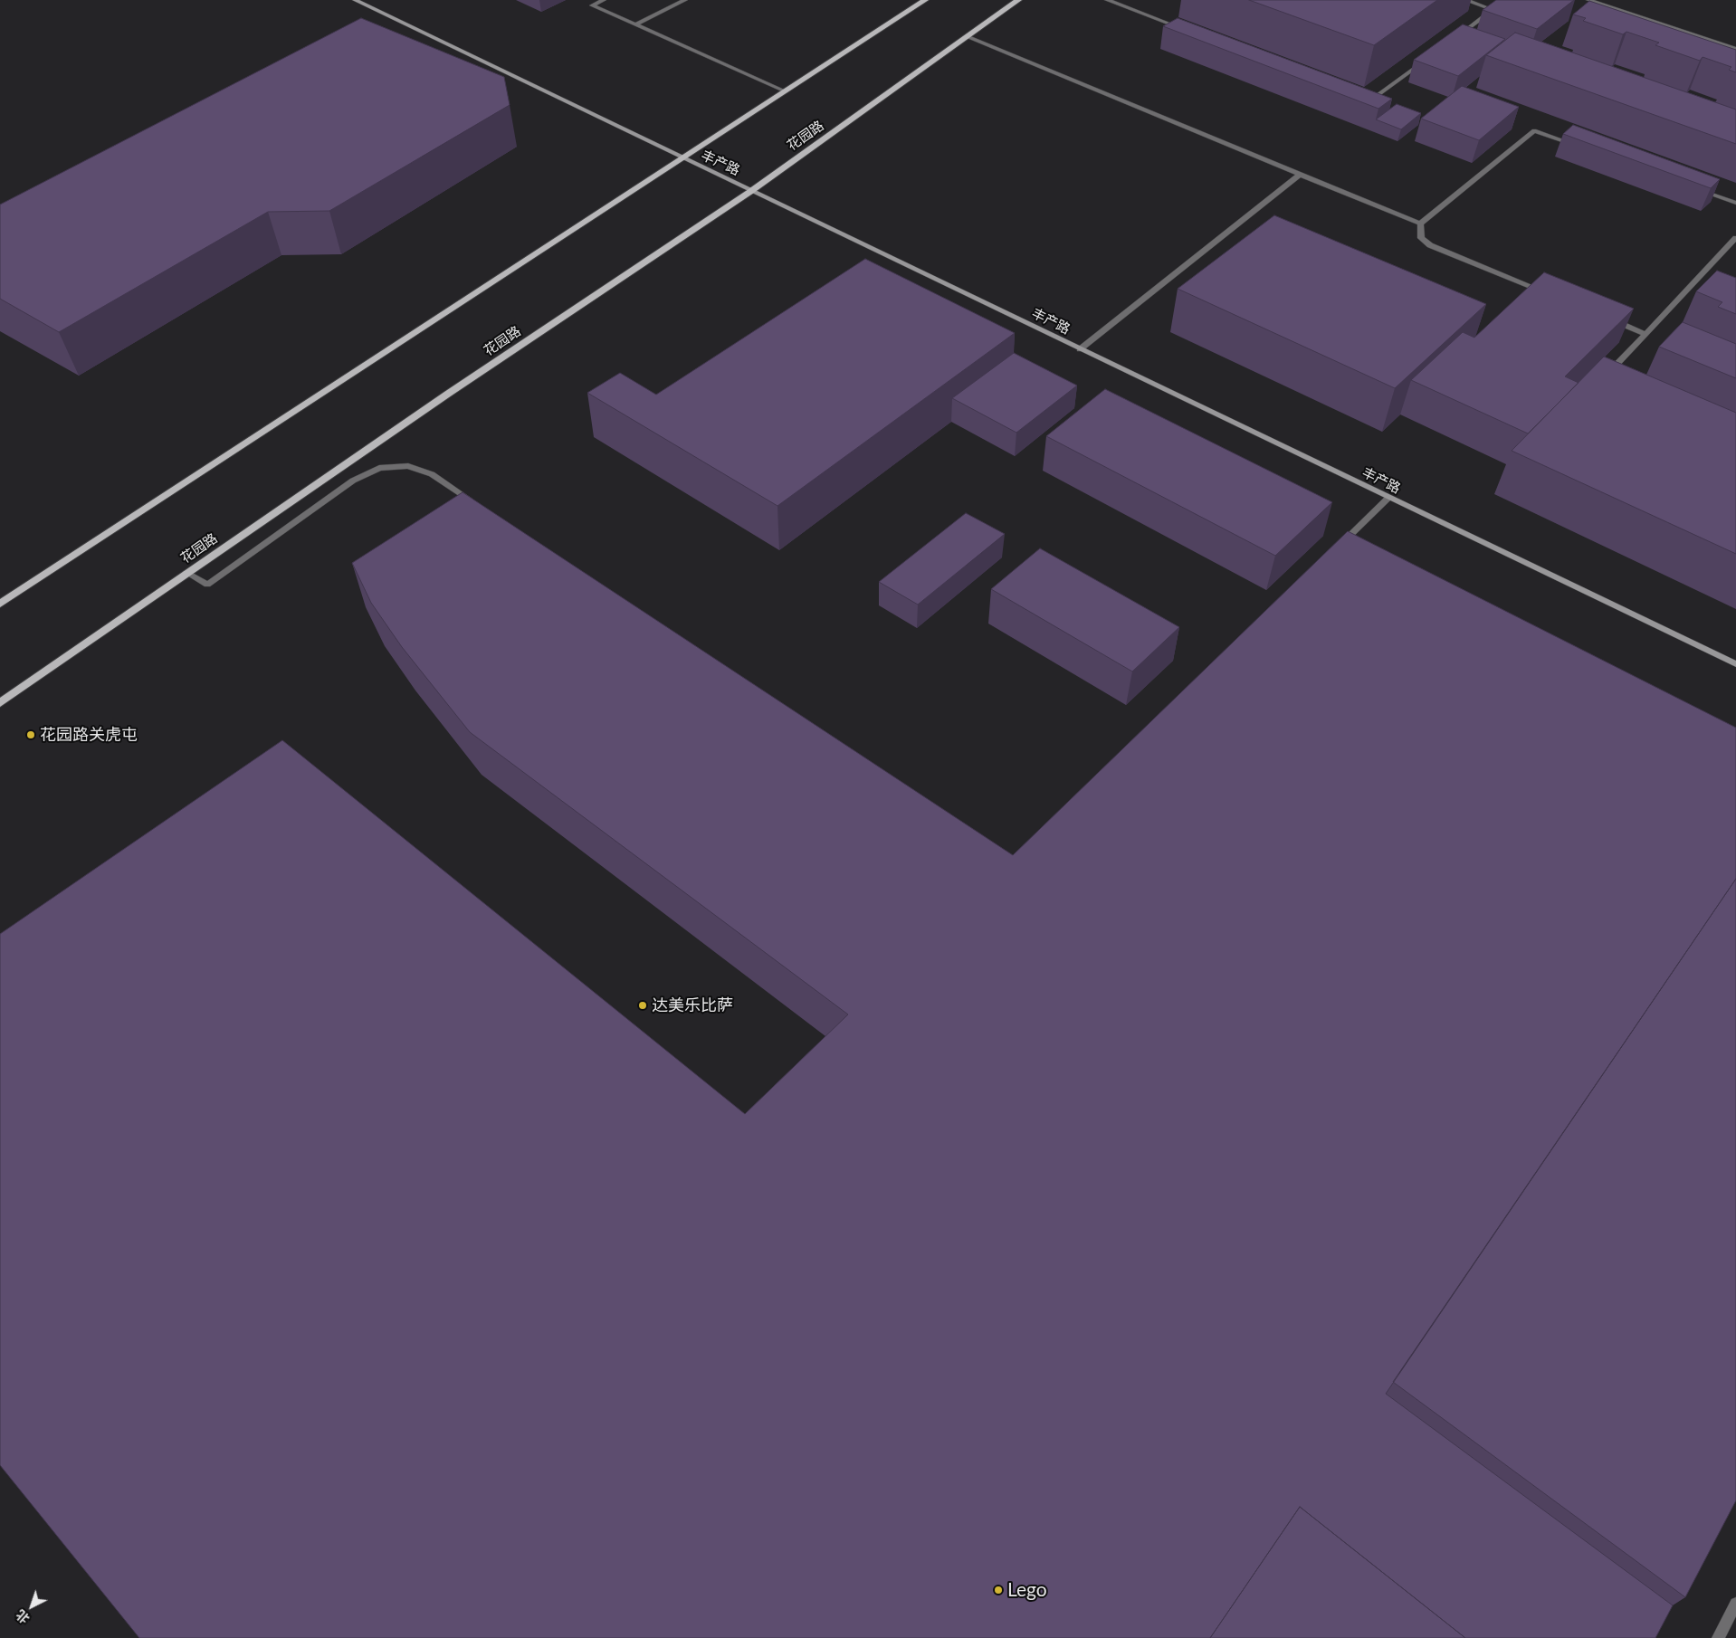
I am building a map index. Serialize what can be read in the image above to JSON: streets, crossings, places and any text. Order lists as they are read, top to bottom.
{
  "streets": {
    "main road": ["花园路"],
    "street": ["丰产路"]
  },
  "crossings": [
    ["花园路", "丰产路"]
  ],
  "places": ["花园路关虎屯", "达美乐比萨", "Lego"],
  "north": "bottom left"
}
